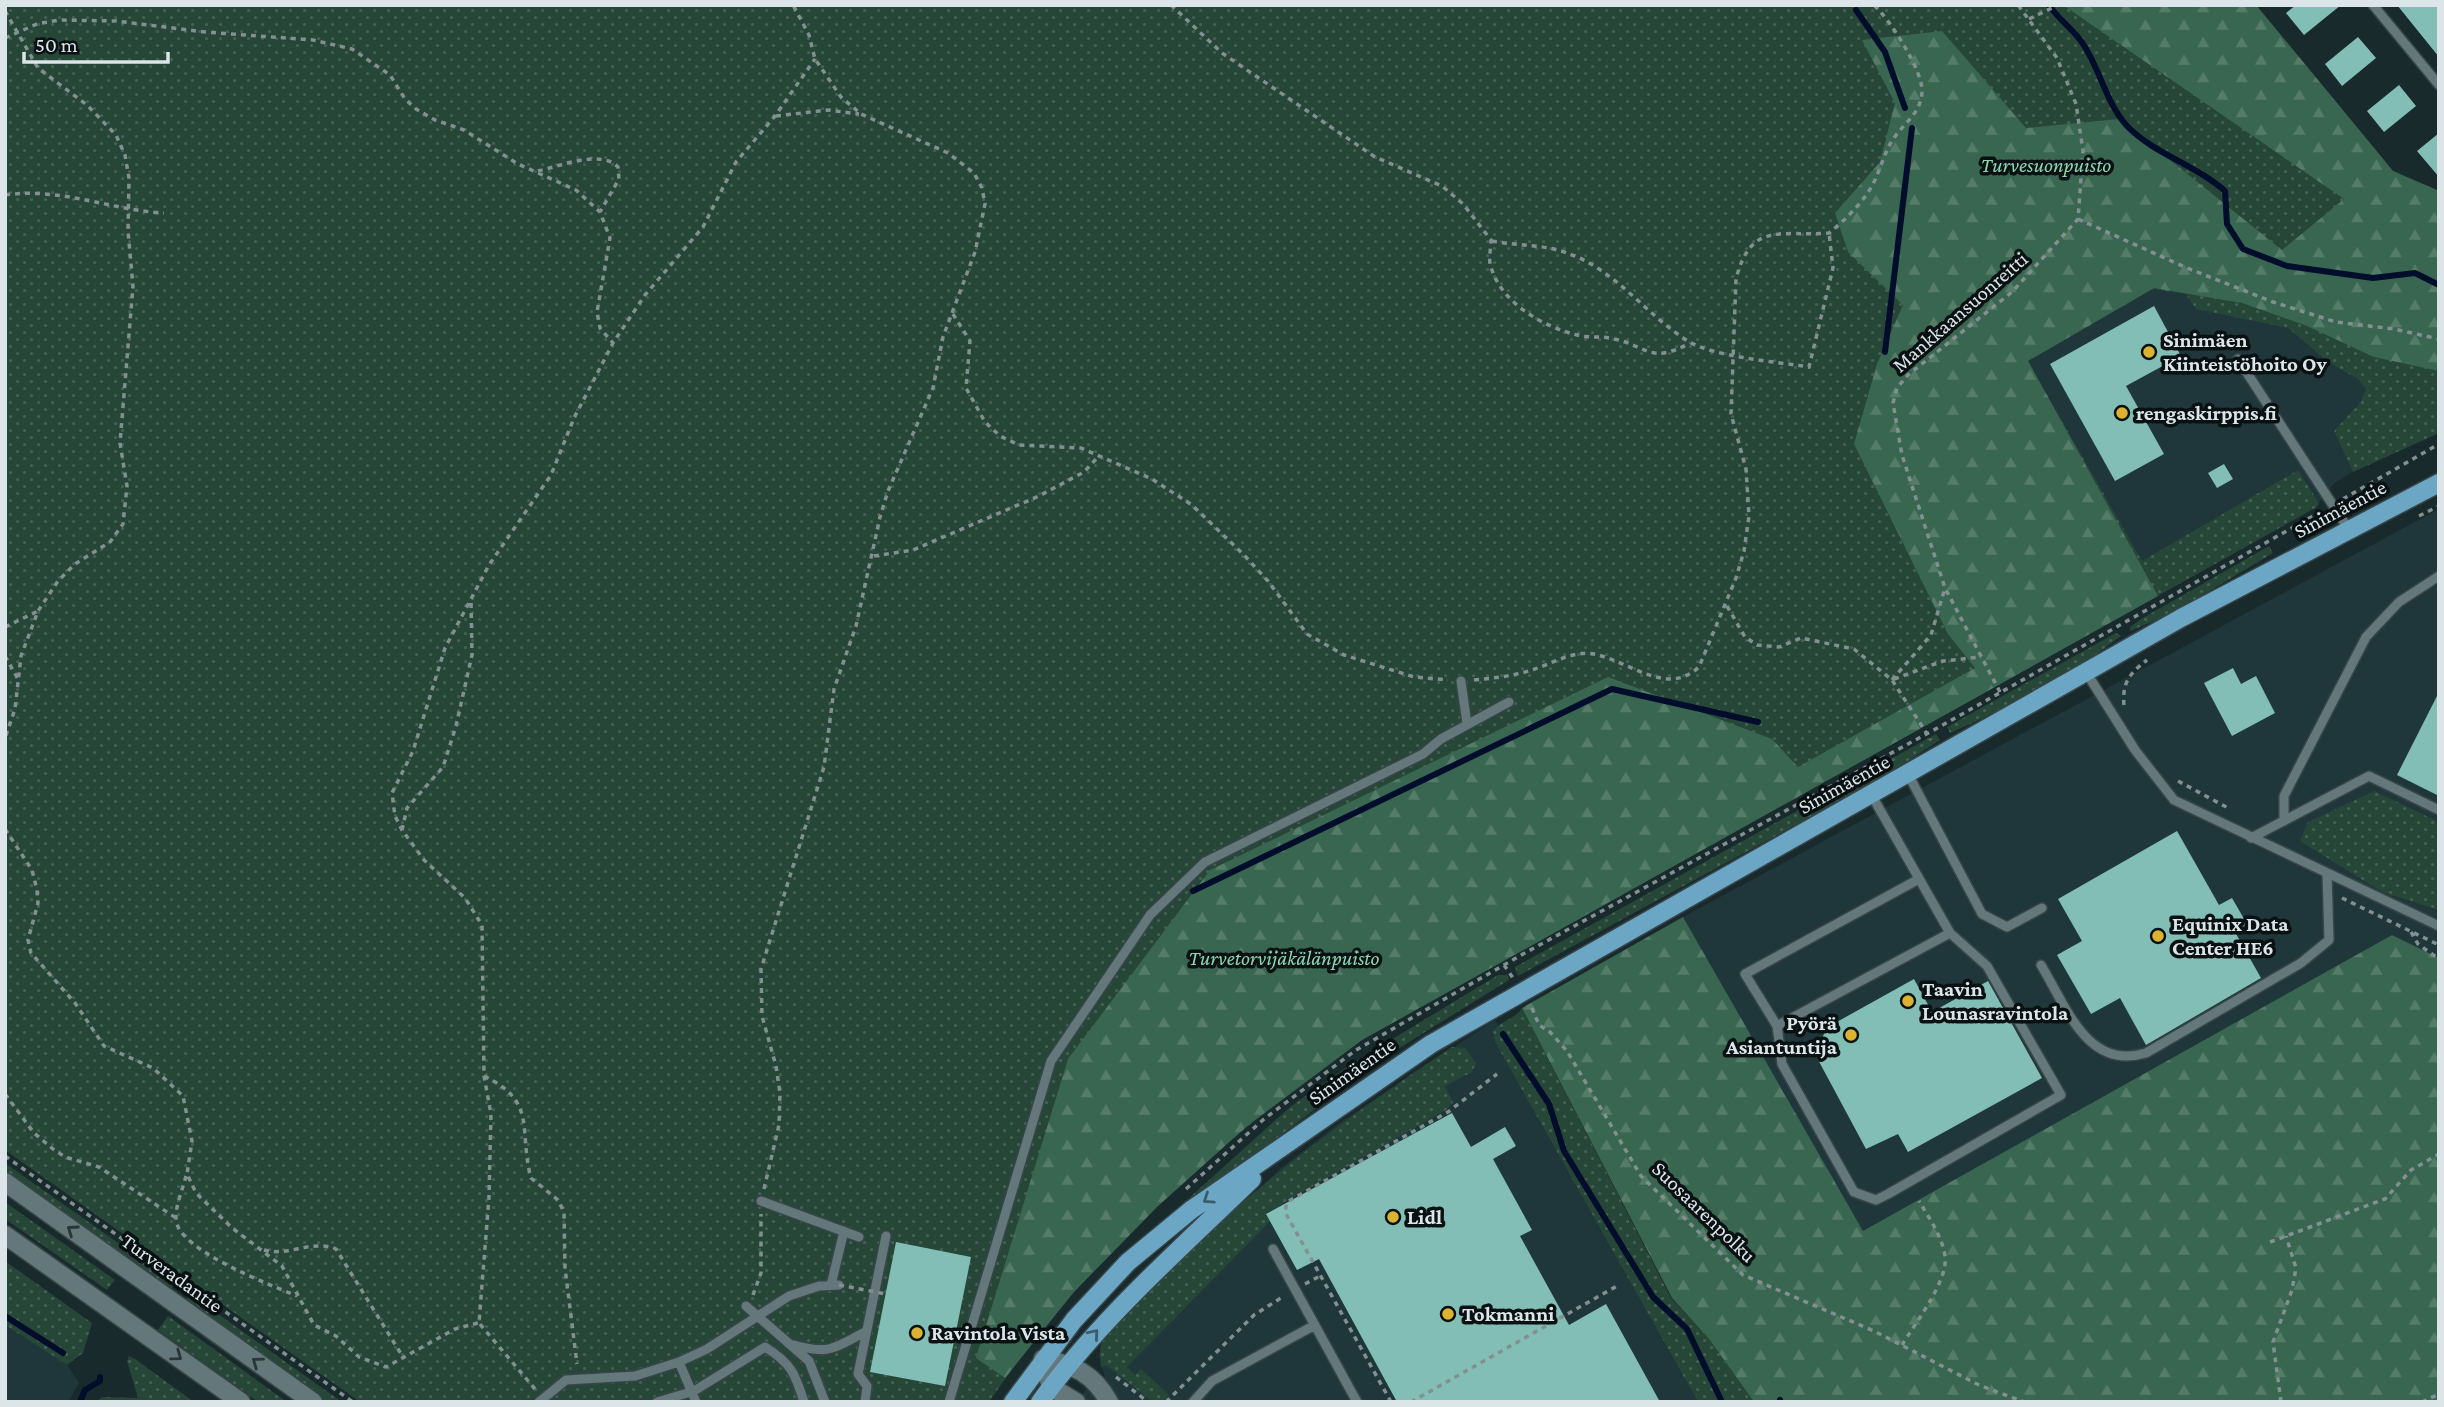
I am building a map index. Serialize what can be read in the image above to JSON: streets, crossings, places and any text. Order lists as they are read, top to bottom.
{
  "streets": {
    "main road": ["Sinimäentie", "Turveradantie"],
    "path": ["Mankkaansuonreitti", "Suosaarenpolku"]
  },
  "parks": ["Turvesuonpuisto", "Turvetorvijäkälänpuisto"],
  "places": [
    "Sinimäen Kiinteistöhoito Oy",
    "rengaskirppis.fi",
    "Equinix Data Center HE6",
    "Taavin Lounasravintola",
    "Pyörä Asiantuntija",
    "Lidl",
    "Tokmanni",
    "Ravintola Vista"
  ],
  "scale_bar": "50 m"
}
